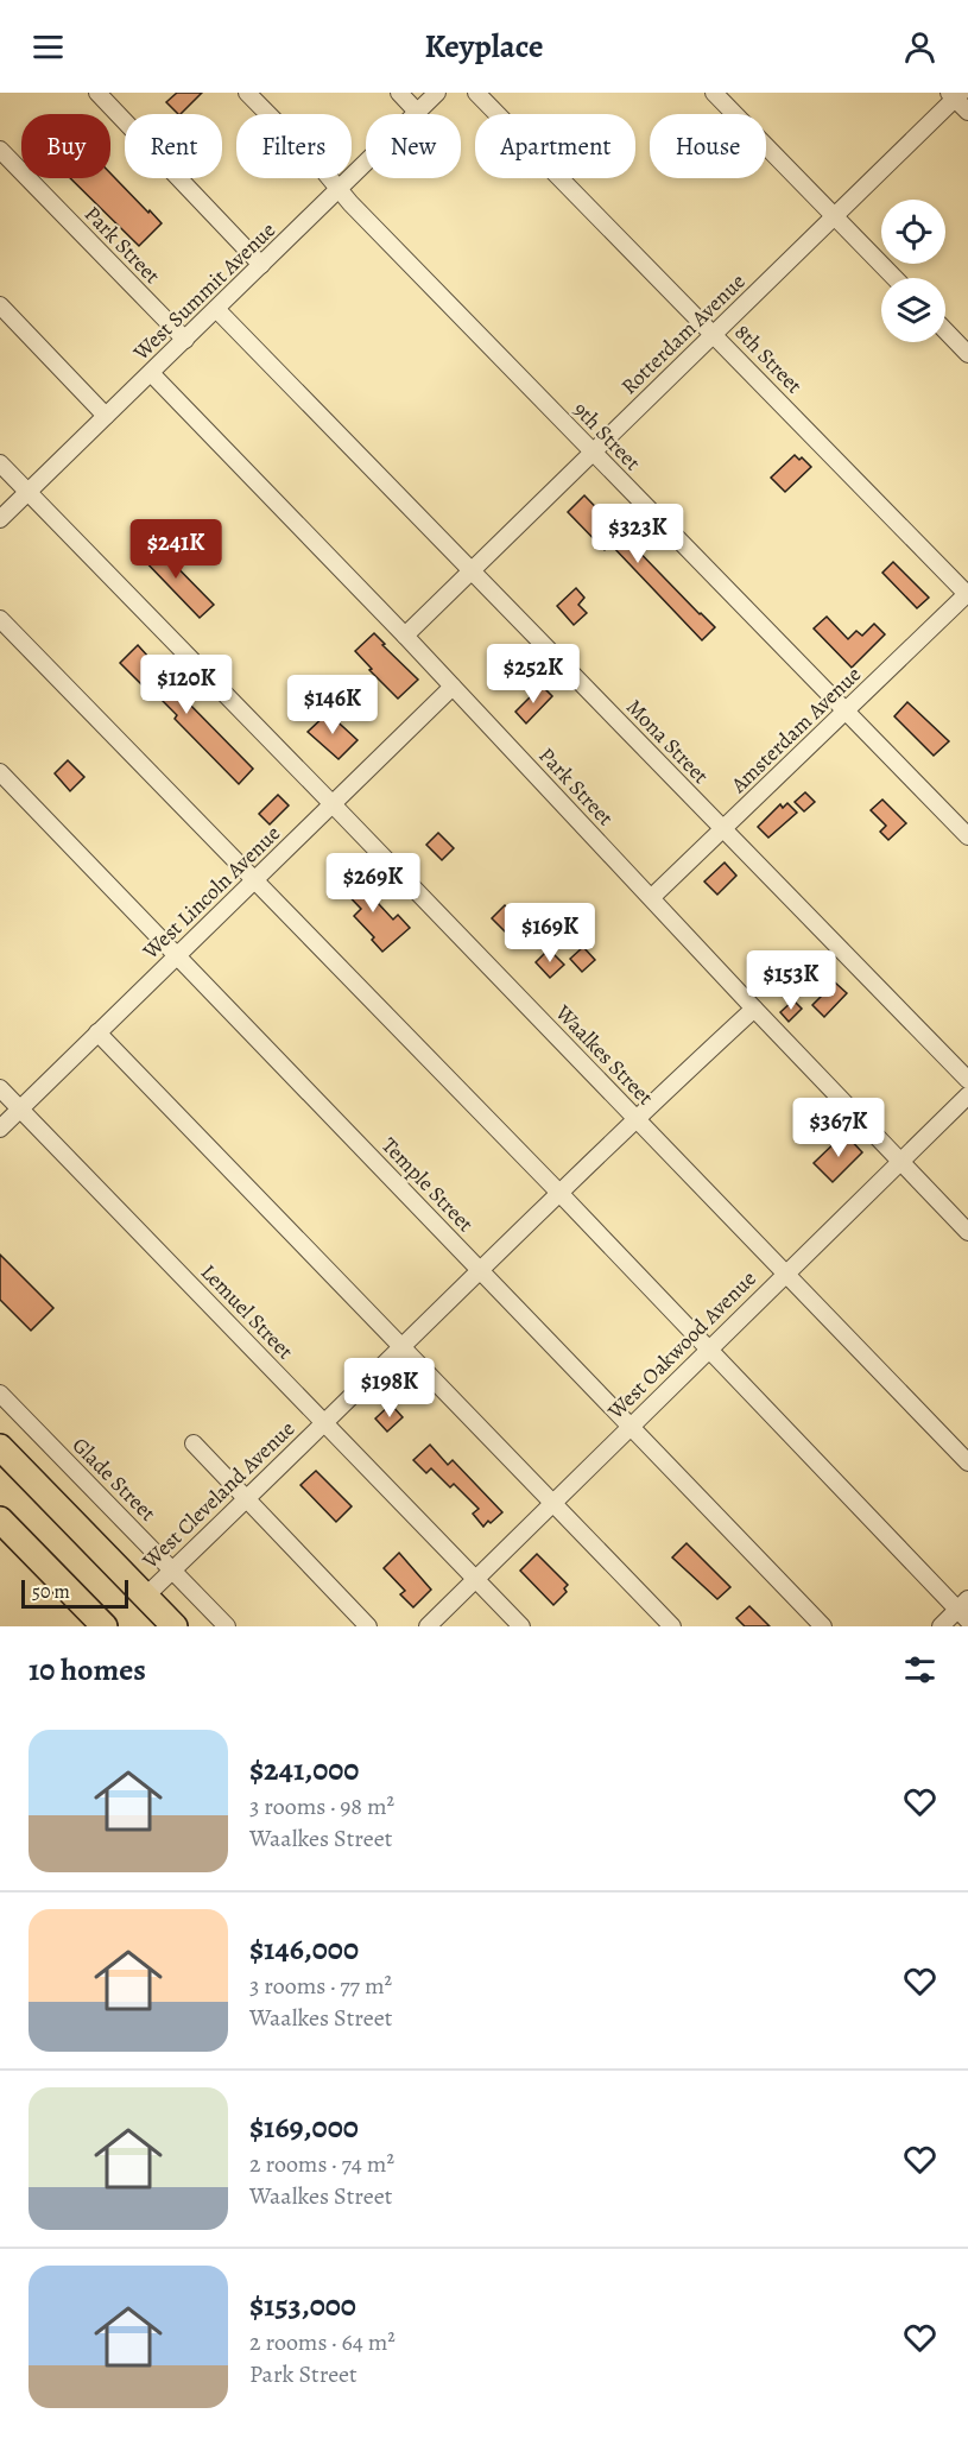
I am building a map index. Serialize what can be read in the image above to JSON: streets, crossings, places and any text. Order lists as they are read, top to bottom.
{
  "streets": {
    "street": [
      "Park Street",
      "West Summit Avenue",
      "Rotterdam Avenue",
      "8th Street",
      "9th Street",
      "Amsterdam Avenue",
      "Mona Street",
      "West Lincoln Avenue",
      "Waalkes Street",
      "Temple Street",
      "Lemuel Street",
      "West Oakwood Avenue",
      "Glade Street",
      "West Cleveland Avenue"
    ]
  },
  "crossings": [
    ["Park Street", "West Summit Avenue"],
    ["Park Street", "Rotterdam Avenue"],
    ["Park Street", "Amsterdam Avenue"],
    ["Park Street", "West Lincoln Avenue"],
    ["Park Street", "West Oakwood Avenue"],
    ["Park Street", "West Cleveland Avenue"],
    ["West Summit Avenue", "9th Street"],
    ["West Summit Avenue", "Mona Street"],
    ["West Summit Avenue", "Waalkes Street"],
    ["Rotterdam Avenue", "8th Street"],
    ["Rotterdam Avenue", "9th Street"],
    ["Rotterdam Avenue", "Mona Street"],
    ["8th Street", "Amsterdam Avenue"],
    ["9th Street", "Amsterdam Avenue"],
    ["Amsterdam Avenue", "Mona Street"],
    ["West Lincoln Avenue", "Waalkes Street"],
    ["West Lincoln Avenue", "Temple Street"],
    ["West Lincoln Avenue", "Lemuel Street"],
    ["Waalkes Street", "West Oakwood Avenue"],
    ["Waalkes Street", "West Cleveland Avenue"],
    ["Temple Street", "West Oakwood Avenue"],
    ["Temple Street", "West Cleveland Avenue"],
    ["Lemuel Street", "West Oakwood Avenue"],
    ["Lemuel Street", "West Cleveland Avenue"],
    ["Glade Street", "West Cleveland Avenue"]
  ],
  "scale_bar": "50 m",
  "page": {
    "header": "Keyplace",
    "chip": [
      "Buy",
      "Rent",
      "Filters",
      "New",
      "Apartment",
      "House"
    ],
    "price": [
      "$323K",
      "$241K",
      "$252K",
      "$120K",
      "$146K",
      "$269K",
      "$169K",
      "$153K",
      "$367K",
      "$198K"
    ],
    "scale": "50 m",
    "heading": "10 homes",
    "list": [
      {
        "name": "$241,000",
        "note": "3 rooms · 98 m² · Waalkes Street"
      },
      {
        "name": "$146,000",
        "note": "3 rooms · 77 m² · Waalkes Street"
      },
      {
        "name": "$169,000",
        "note": "2 rooms · 74 m² · Waalkes Street"
      },
      {
        "name": "$153,000",
        "note": "2 rooms · 64 m² · Park Street"
      }
    ]
  }
}
